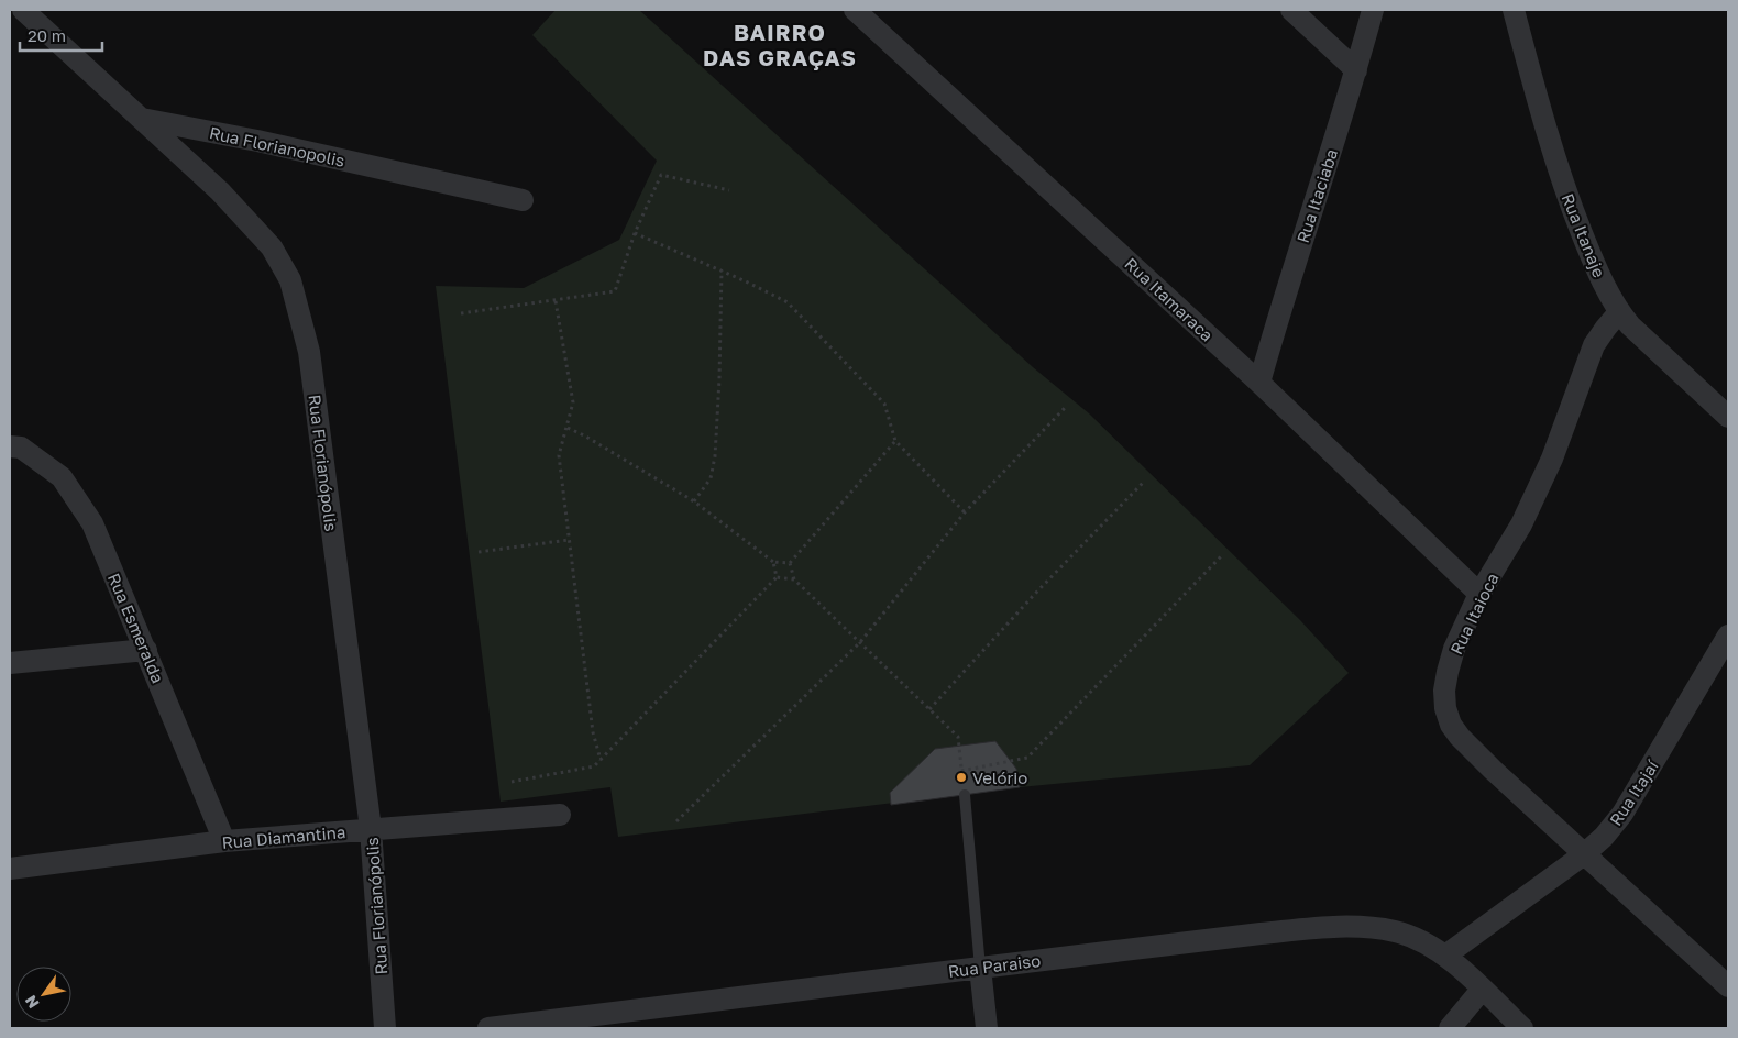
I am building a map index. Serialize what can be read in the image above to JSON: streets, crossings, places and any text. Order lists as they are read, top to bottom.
{
  "streets": {
    "street": [
      "Rua Florianopolis",
      "Rua Itaciaba",
      "Rua Itanaje",
      "Rua Itamaraca",
      "Rua Florianópolis",
      "Rua Itaioca",
      "Rua Esmeralda",
      "Rua Itajaí",
      "Rua Diamantina",
      "Rua Paraiso"
    ]
  },
  "crossings": [
    ["Rua Florianopolis", "Rua Florianópolis"],
    ["Rua Itaciaba", "Rua Itamaraca"],
    ["Rua Itanaje", "Rua Itaioca"],
    ["Rua Itamaraca", "Rua Itaioca"],
    ["Rua Florianópolis", "Rua Diamantina"],
    ["Rua Itaioca", "Rua Itajaí"],
    ["Rua Esmeralda", "Rua Diamantina"],
    ["Rua Itajaí", "Rua Paraiso"]
  ],
  "districts": ["BAIRRO DAS GRAÇAS"],
  "places": ["Velório"],
  "scale_bar": "20 m",
  "north": "bottom left"
}
